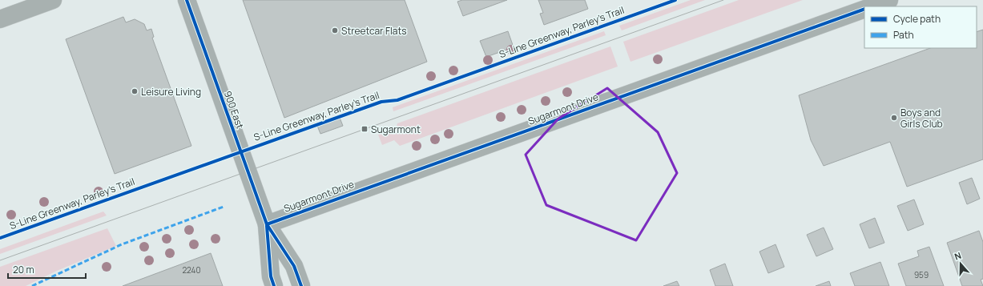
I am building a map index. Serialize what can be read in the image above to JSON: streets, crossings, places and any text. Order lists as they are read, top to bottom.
{
  "streets": {
    "street": ["Sugarmont Drive", "900 East"],
    "cycle path": ["S-Line Greenway, Parley's Trail"]
  },
  "crossings": [
    ["Sugarmont Drive", "900 East"]
  ],
  "places": {
    "other": ["Streetcar Flats", "Leisure Living", "Boys and Girls Club"],
    "transit": ["Sugarmont"]
  },
  "house_numbers": ["2240", "959"],
  "legend": ["Cycle path", "Path"],
  "scale_bar": "20 m",
  "north": "top"
}
